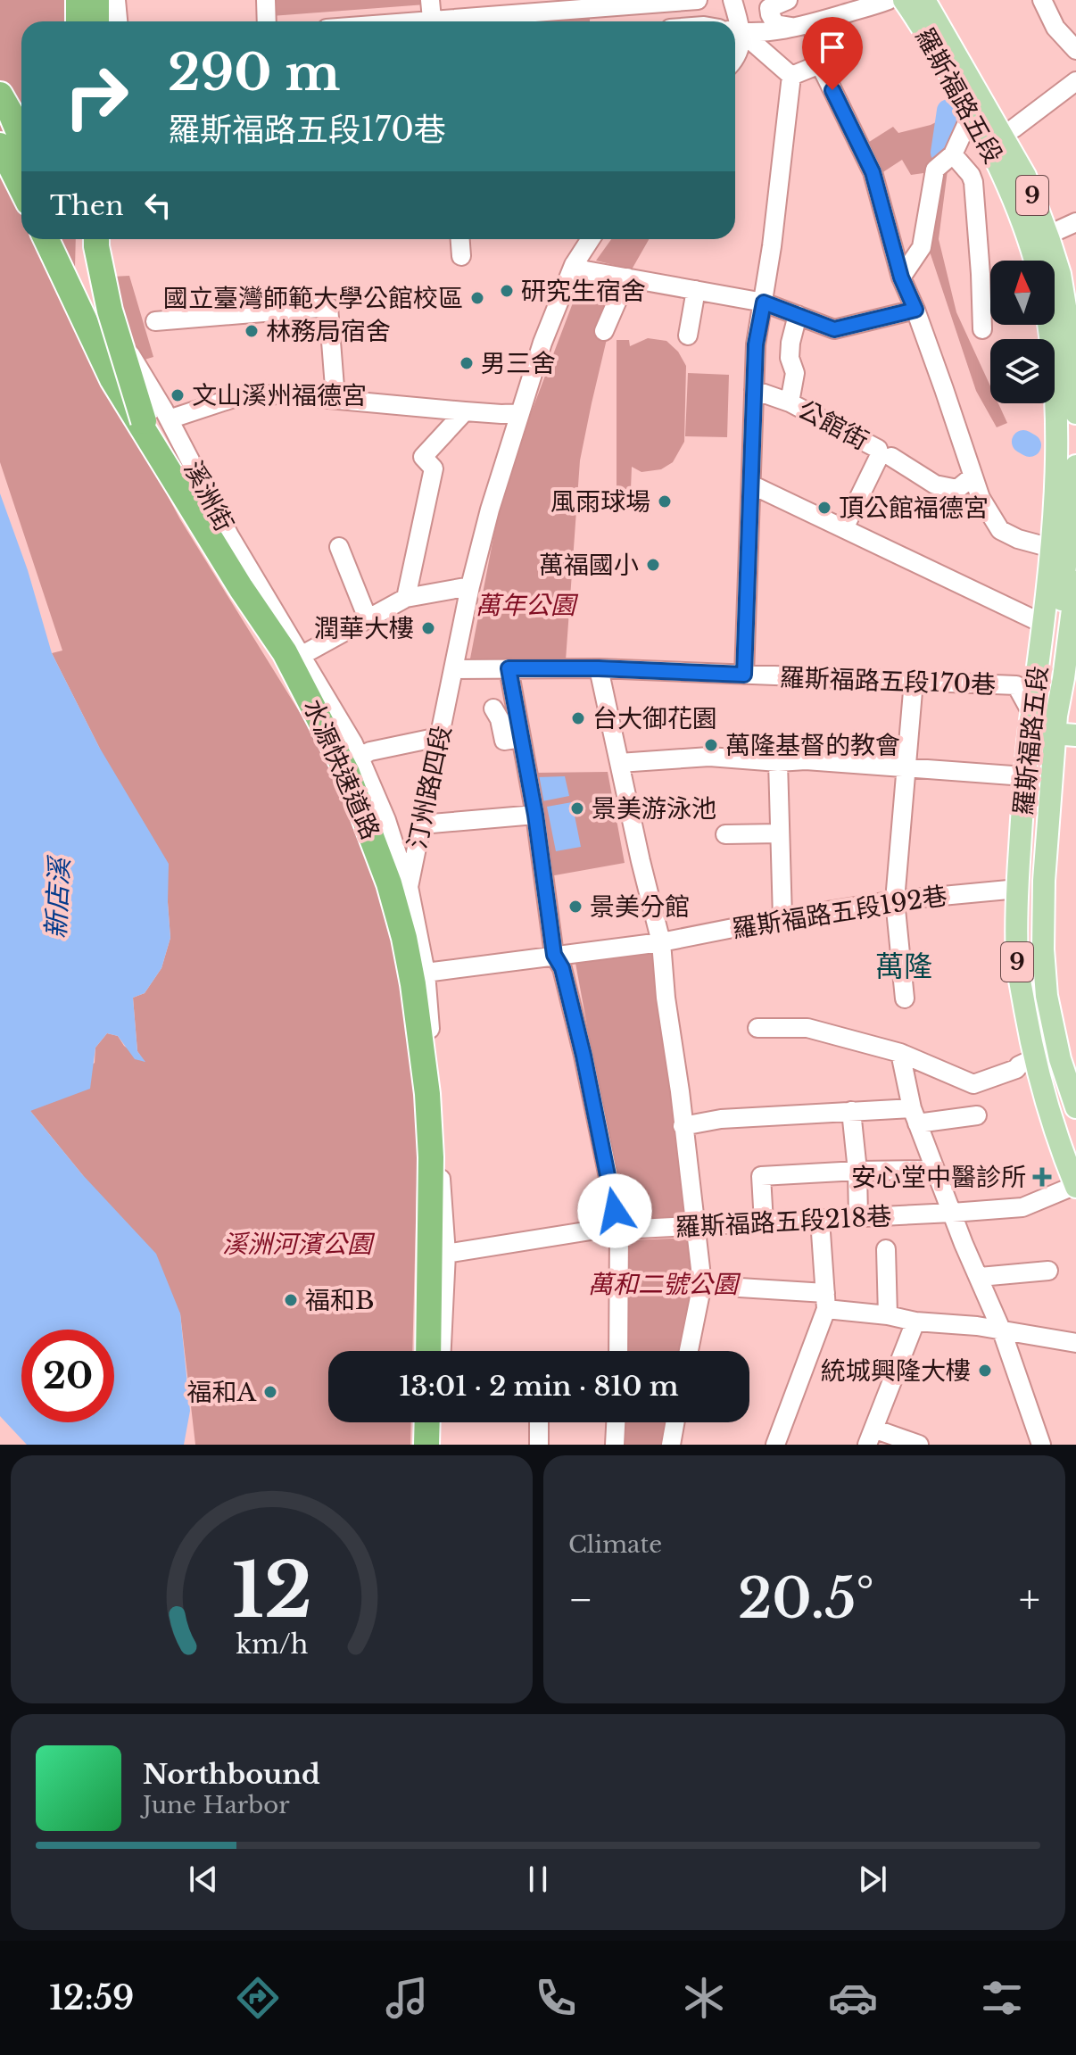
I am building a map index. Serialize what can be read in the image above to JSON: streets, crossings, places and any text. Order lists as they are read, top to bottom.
{
  "streets": {
    "highway": ["水源快速道路"],
    "main road": ["羅斯福路五段", "9"],
    "street": [
      "公館街",
      "溪洲街",
      "羅斯福路五段170巷",
      "汀州路四段",
      "羅斯福路五段192巷",
      "羅斯福路五段218巷"
    ]
  },
  "crossings": [
    ["羅斯福路五段", "9"],
    ["羅斯福路五段", "羅斯福路五段170巷"],
    ["羅斯福路五段", "羅斯福路五段192巷"],
    ["羅斯福路五段", "羅斯福路五段218巷"],
    ["溪洲街", "汀州路四段"],
    ["羅斯福路五段170巷", "汀州路四段"],
    ["汀州路四段", "羅斯福路五段192巷"],
    ["汀州路四段", "羅斯福路五段218巷"]
  ],
  "districts": ["萬隆"],
  "water": ["新店溪"],
  "parks": ["萬年公園", "溪洲河濱公園", "萬和二號公園"],
  "places": {
    "other": [
      "研究生宿舍",
      "國立臺灣師範大學公館校區",
      "林務局宿舍",
      "男三舍",
      "文山溪州福德宮",
      "風雨球場",
      "頂公館福德宮",
      "萬福國小",
      "潤華大樓",
      "台大御花園",
      "萬隆基督的教會",
      "景美游泳池",
      "景美分館",
      "福和B",
      "統城興隆大樓",
      "福和A"
    ],
    "health": ["安心堂中醫診所"]
  },
  "north": "top",
  "page": {
    "turn": ["290 m", "羅斯福路五段170巷"],
    "then": "Then",
    "limit": "20",
    "trip": "13:01 · 2 min · 810 m",
    "tile": "Climate",
    "heat": ["−", "20.5°", "+"],
    "song": ["Northbound", "June Harbor"],
    "tabs": "12:59",
    "gauge": ["12", "km/h"]
  }
}
